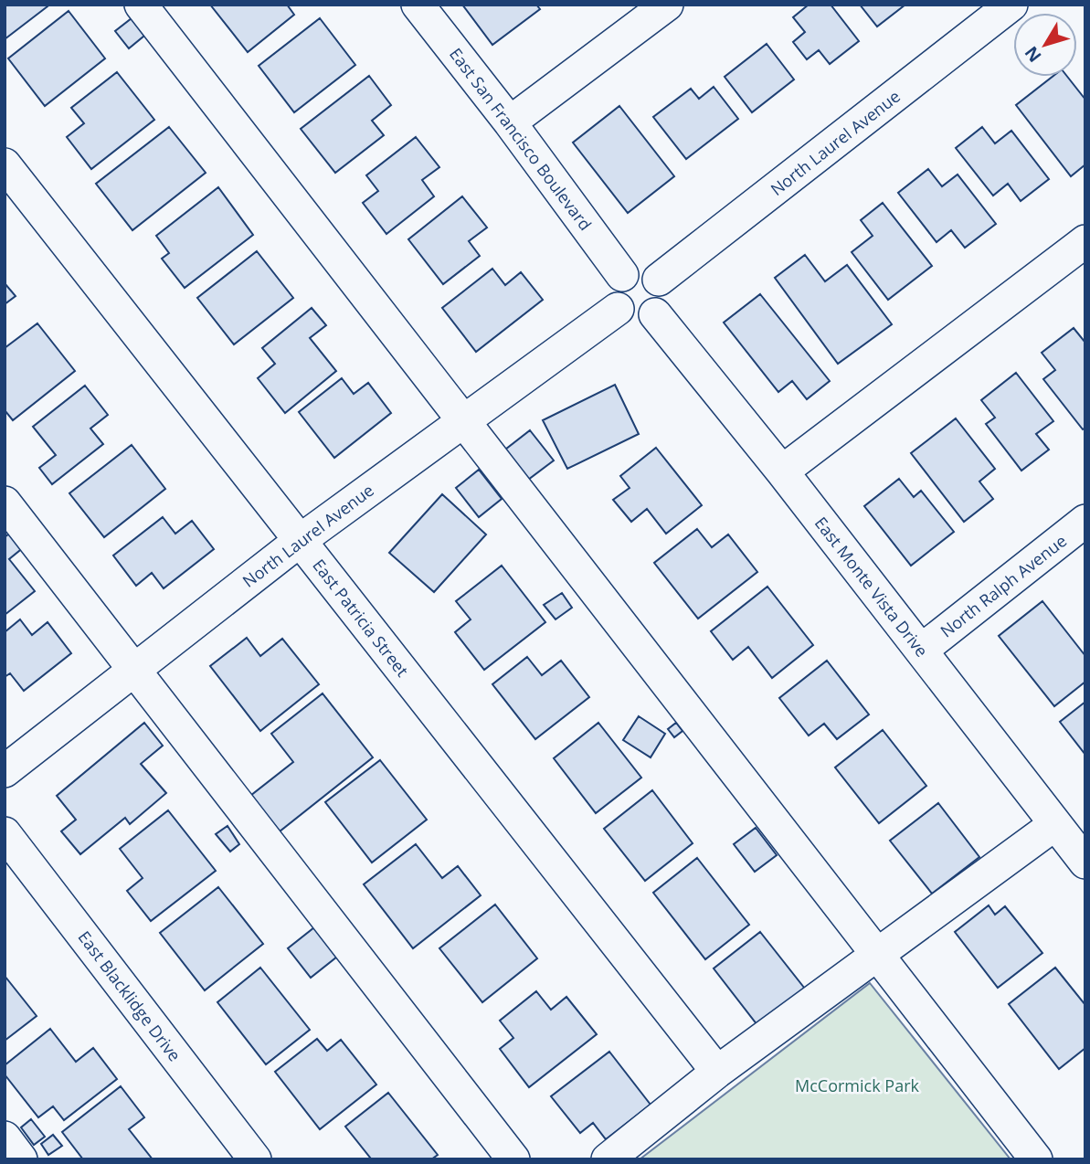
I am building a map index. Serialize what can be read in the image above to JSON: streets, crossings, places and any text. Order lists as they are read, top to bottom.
{
  "streets": {
    "street": [
      "East San Francisco Boulevard",
      "North Laurel Avenue",
      "North Ralph Avenue",
      "East Monte Vista Drive",
      "East Patricia Street",
      "East Blacklidge Drive"
    ]
  },
  "crossings": [
    ["East San Francisco Boulevard", "North Laurel Avenue"],
    ["East San Francisco Boulevard", "East Monte Vista Drive"],
    ["North Laurel Avenue", "East Monte Vista Drive"],
    ["North Laurel Avenue", "East Patricia Street"],
    ["North Ralph Avenue", "East Monte Vista Drive"]
  ],
  "parks": ["McCormick Park"],
  "north": "bottom left"
}
